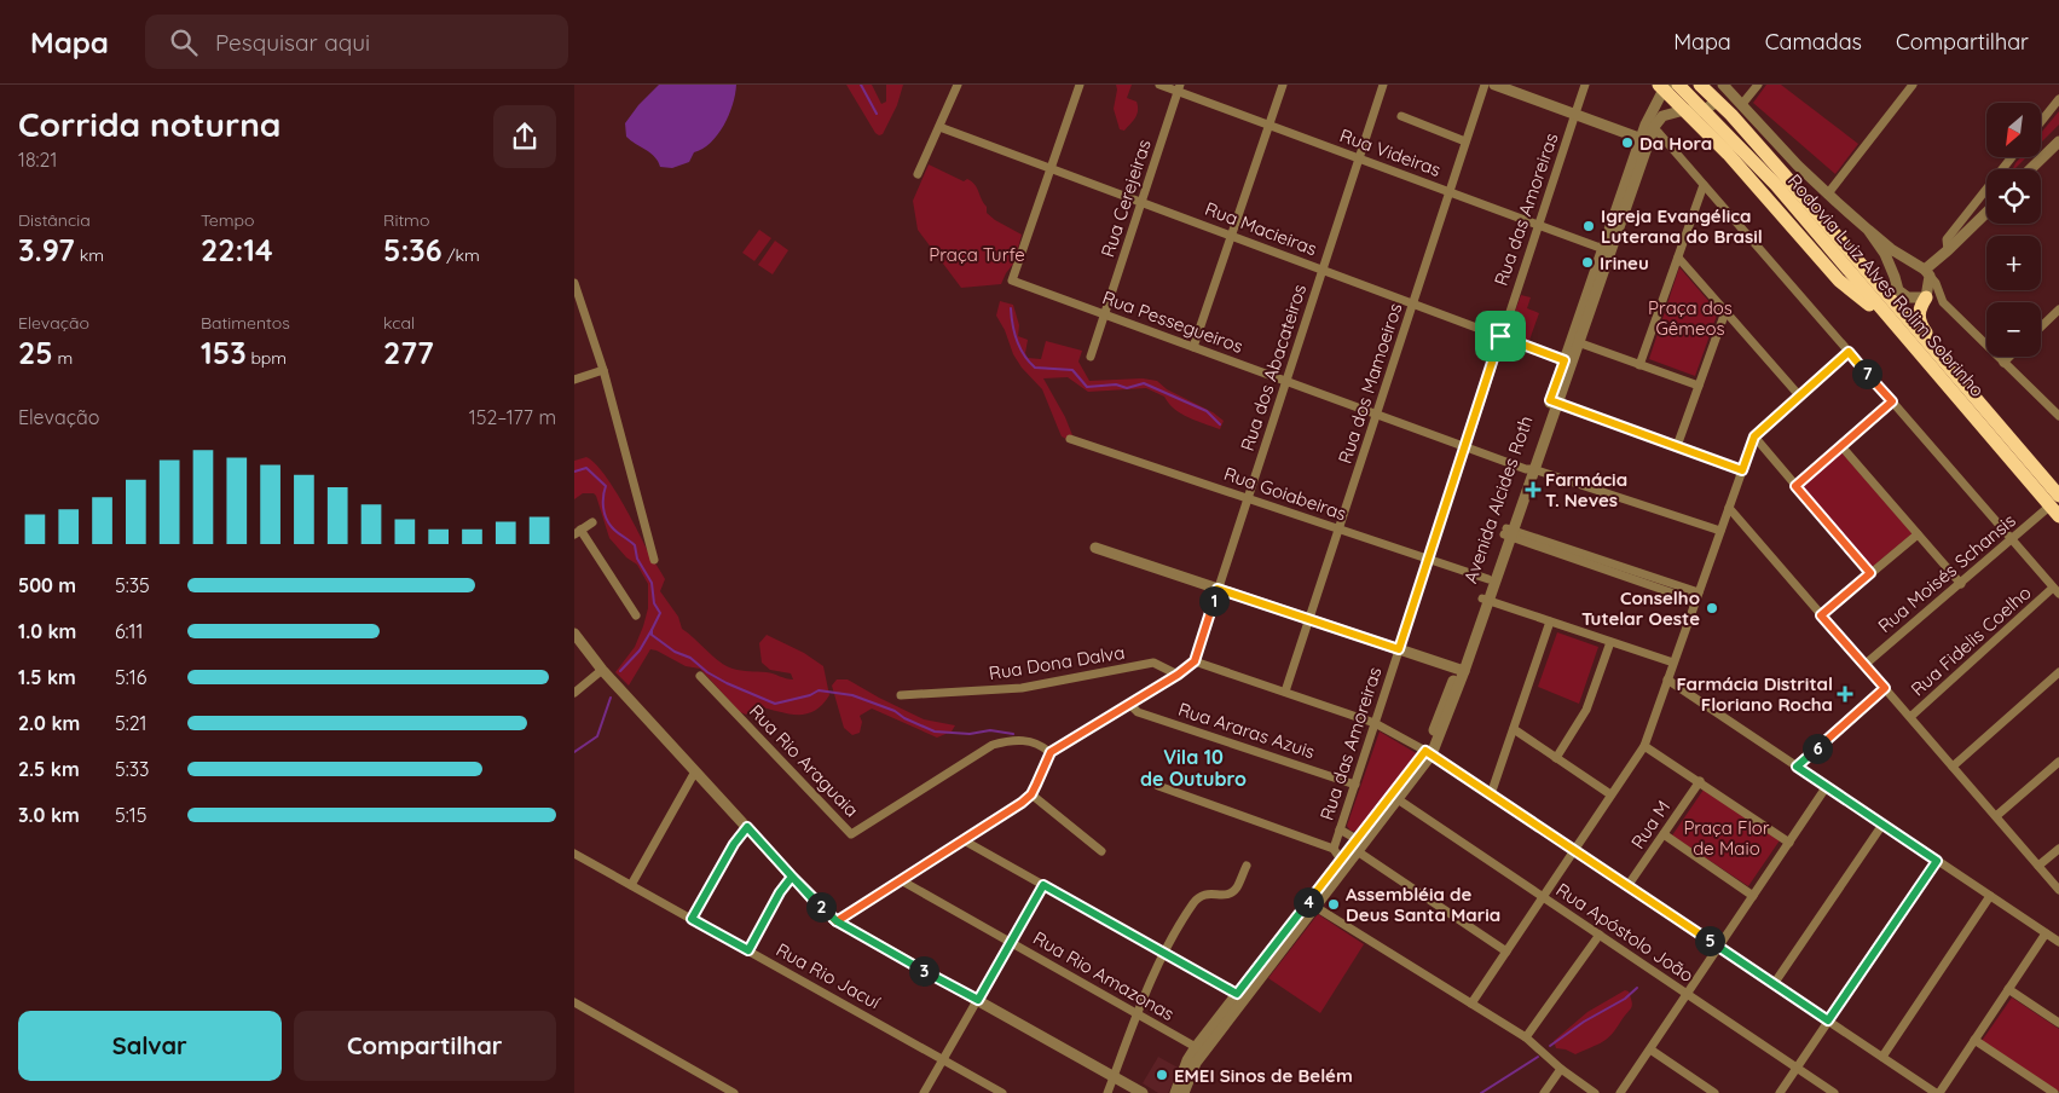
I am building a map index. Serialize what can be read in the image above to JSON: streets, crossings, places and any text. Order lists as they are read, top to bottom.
{
  "streets": {
    "highway": ["Rodovia Luiz Alves Rolim Sobrinho"],
    "street": [
      "Rua Videiras",
      "Rua Cerejeiras",
      "Rua das Amoreiras",
      "Rua Macieiras",
      "Rua Pessegueiros",
      "Rua dos Abacateiros",
      "Rua dos Mamoeiros",
      "Rua Goiabeiras",
      "Avenida Alcides Roth",
      "Rua Moisés Schansis",
      "Rua Fidelis Coelho",
      "Rua Dona Dalva",
      "Rua Araras Azuis",
      "Rua Rio Araguaia",
      "Rua M",
      "Rua Apóstolo João",
      "Rua Rio Jacuí",
      "Rua Rio Amazonas"
    ]
  },
  "crossings": [
    ["Rua Videiras", "Rua Cerejeiras"],
    ["Rua Videiras", "Rua das Amoreiras"],
    ["Rua Videiras", "Rua dos Abacateiros"],
    ["Rua Videiras", "Rua dos Mamoeiros"],
    ["Rua Videiras", "Avenida Alcides Roth"],
    ["Rua Cerejeiras", "Rua Macieiras"],
    ["Rua Cerejeiras", "Rua Pessegueiros"],
    ["Rua das Amoreiras", "Rua Macieiras"],
    ["Rua das Amoreiras", "Rua Pessegueiros"],
    ["Rua das Amoreiras", "Rua Goiabeiras"],
    ["Rua das Amoreiras", "Rua Araras Azuis"],
    ["Rua Macieiras", "Rua Pessegueiros"],
    ["Rua Macieiras", "Rua dos Abacateiros"],
    ["Rua Macieiras", "Rua dos Mamoeiros"],
    ["Rua Macieiras", "Avenida Alcides Roth"],
    ["Rodovia Luiz Alves Rolim Sobrinho", "Rua Moisés Schansis"],
    ["Rua Pessegueiros", "Rua dos Abacateiros"],
    ["Rua Pessegueiros", "Rua dos Mamoeiros"],
    ["Rua Pessegueiros", "Avenida Alcides Roth"],
    ["Rua dos Abacateiros", "Rua Goiabeiras"],
    ["Rua dos Mamoeiros", "Rua Goiabeiras"],
    ["Rua Goiabeiras", "Avenida Alcides Roth"]
  ],
  "districts": ["Vila 10 de Outubro"],
  "parks": ["Praça Turfe", "Praça dos Gêmeos", "Praça Flor de Maio"],
  "places": {
    "other": [
      "Da Hora",
      "Igreja Evangélica Luterana do Brasil",
      "Irineu",
      "Conselho Tutelar Oeste",
      "Assembléia de Deus Santa Maria",
      "EMEI Sinos de Belém"
    ],
    "health": ["Farmácia T. Neves", "Farmácia Distrital Floriano Rocha"]
  },
  "north": "bottom left",
  "page": {
    "header": "Mapa",
    "search": "Pesquisar aqui",
    "nav": ["Mapa", "Camadas", "Compartilhar"],
    "heading": ["Corrida noturna", "18:21"],
    "map_buttons": ["+", "−"],
    "stats": [
      ["Distância", "3.97 km"],
      ["Tempo", "22:14"],
      ["Ritmo", "5:36 /km"],
      ["Elevação", "25 m"],
      ["Batimentos", "153 bpm"],
      ["kcal", "277"]
    ],
    "pins": [
      "7",
      "1",
      "6",
      "4",
      "2",
      "5",
      "3"
    ],
    "chart": ["Elevação", "152–177 m"],
    "list": [
      {
        "name": "500 m",
        "note": "5:35"
      },
      {
        "name": "1.0 km",
        "note": "6:11"
      },
      {
        "name": "1.5 km",
        "note": "5:16"
      },
      {
        "name": "2.0 km",
        "note": "5:21"
      },
      {
        "name": "2.5 km",
        "note": "5:33"
      },
      {
        "name": "3.0 km",
        "note": "5:15"
      }
    ],
    "buttons": ["Salvar", "Compartilhar"]
  }
}
